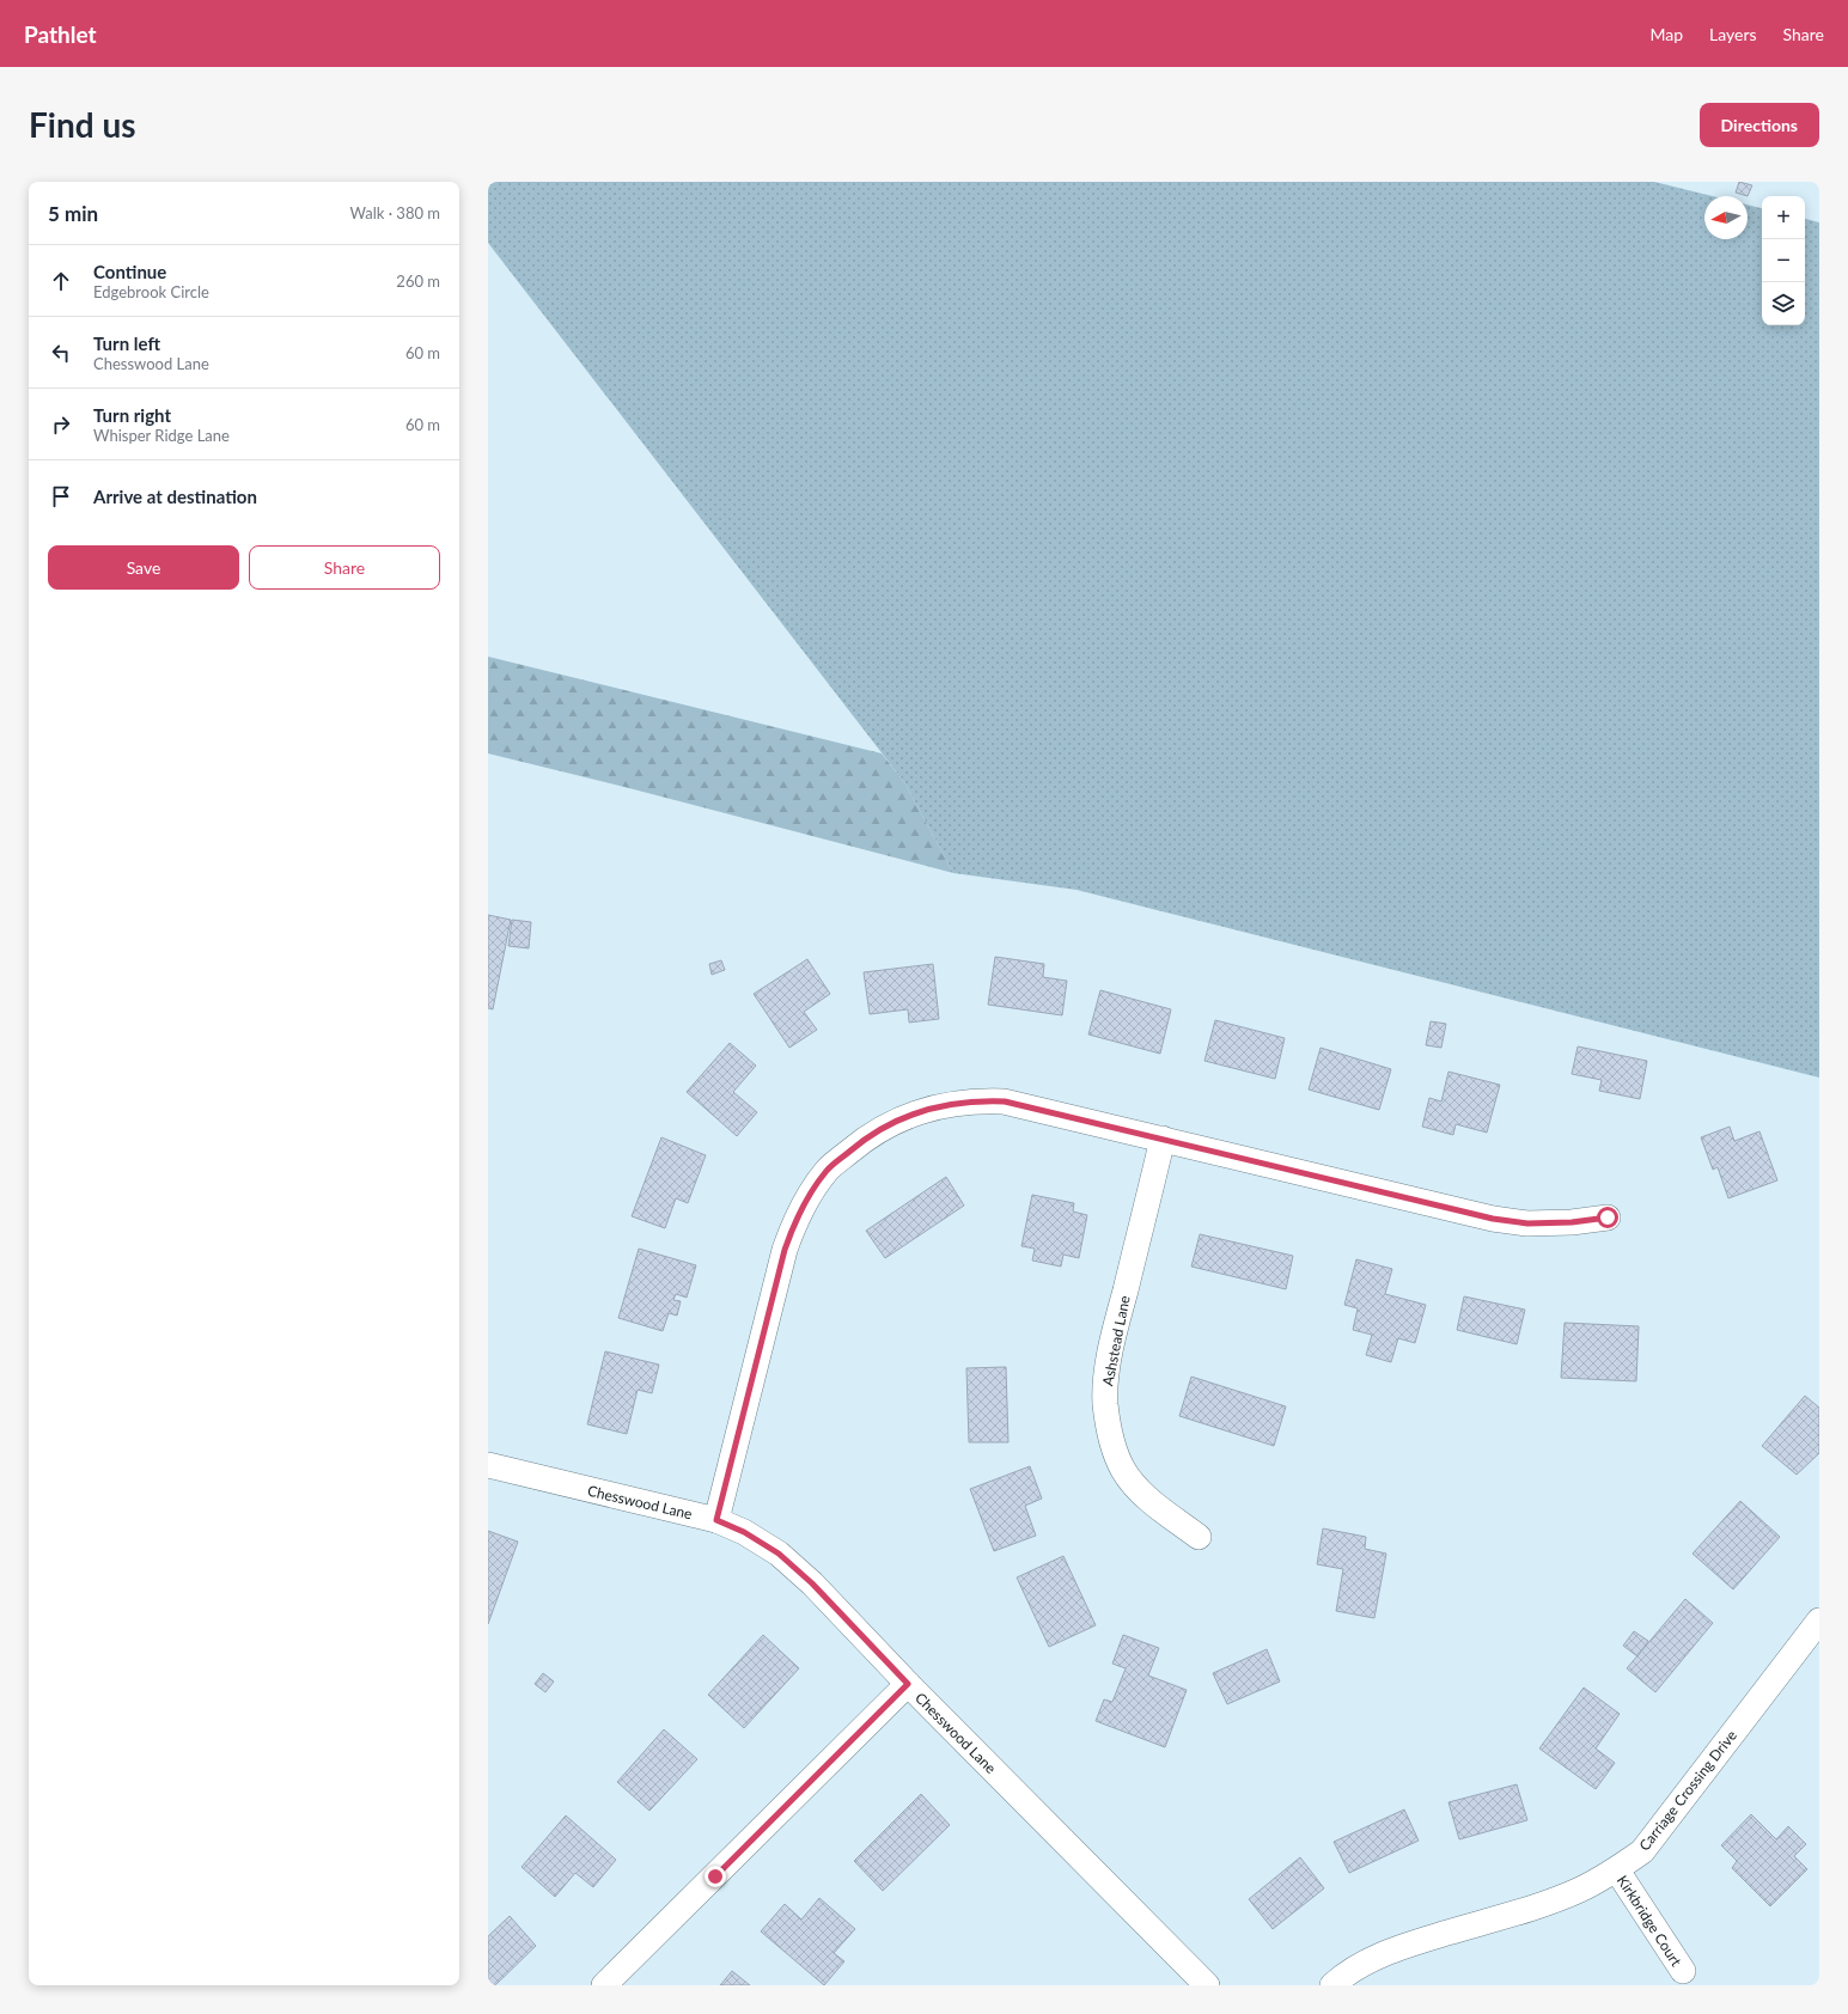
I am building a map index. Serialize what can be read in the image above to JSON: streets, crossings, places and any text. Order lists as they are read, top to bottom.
{
  "streets": {
    "street": [
      "Ashstead Lane",
      "Chesswood Lane",
      "Carriage Crossing Drive",
      "Kirkbridge Court"
    ]
  },
  "crossings": [
    ["Carriage Crossing Drive", "Kirkbridge Court"]
  ],
  "north": "left",
  "page": {
    "header": "Pathlet",
    "nav": ["Map", "Layers", "Share"],
    "buttons": [
      "Directions",
      ["Save", "Share"]
    ],
    "title": "Find us",
    "heading": ["5 min", "Walk · 380 m"],
    "map_buttons": ["+", "−"],
    "list": [
      ["Continue", "Edgebrook Circle", "260 m"],
      ["Turn left", "Chesswood Lane", "60 m"],
      ["Turn right", "Whisper Ridge Lane", "60 m"],
      "Arrive at destination"
    ]
  }
}
